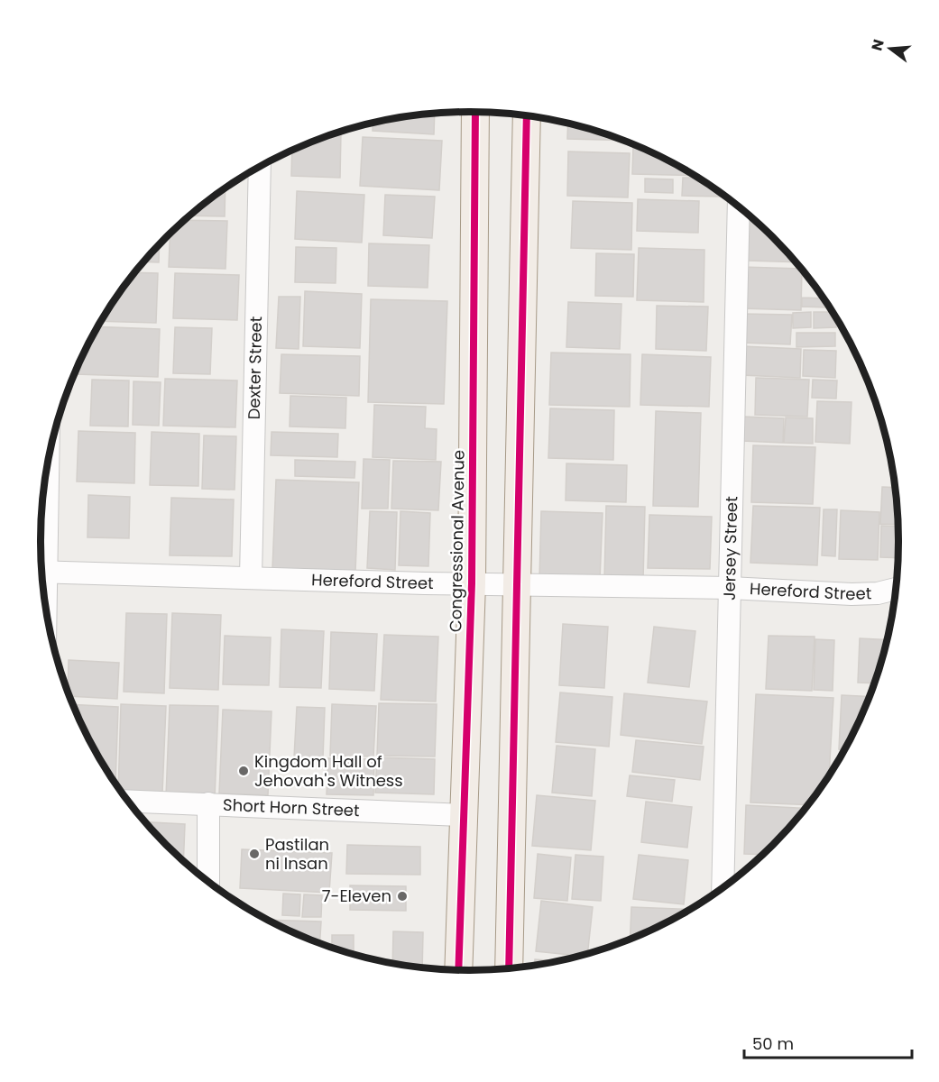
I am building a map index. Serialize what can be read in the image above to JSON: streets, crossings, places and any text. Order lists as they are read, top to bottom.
{
  "streets": {
    "main road": ["Congressional Avenue"],
    "street": [
      "Dexter Street",
      "Jersey Street",
      "Hereford Street",
      "Short Horn Street"
    ]
  },
  "crossings": [
    ["Dexter Street", "Hereford Street"],
    ["Congressional Avenue", "Hereford Street"],
    ["Congressional Avenue", "Short Horn Street"],
    ["Jersey Street", "Hereford Street"]
  ],
  "places": ["Kingdom Hall of Jehovah's Witness", "Pastilan ni Insan", "7-Eleven"],
  "scale_bar": "50 m",
  "north": "left"
}
